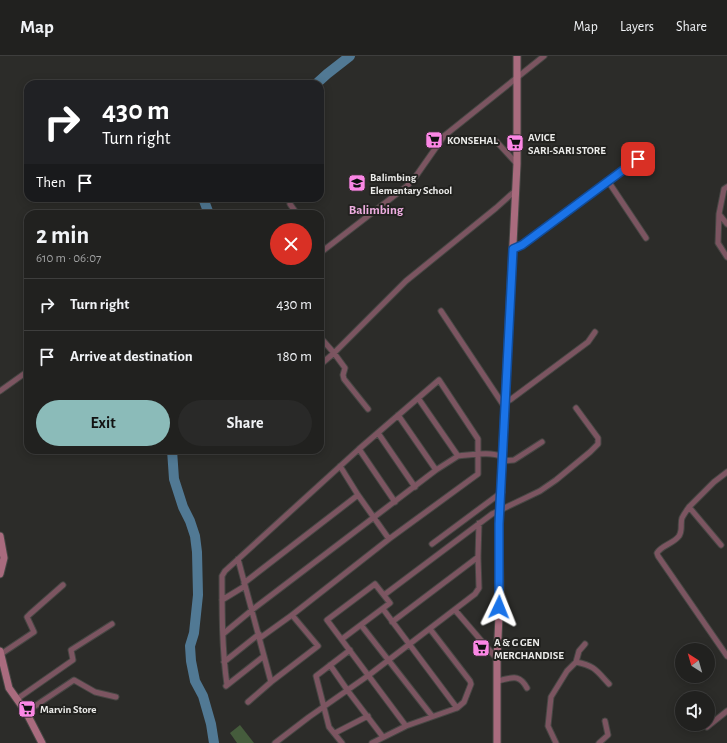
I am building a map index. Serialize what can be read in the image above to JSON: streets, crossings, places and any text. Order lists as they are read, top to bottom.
{
  "districts": ["Balimbing"],
  "places": {
    "supermarket": [
      "KONSEHAL",
      "AVICE SARI-SARI STORE",
      "A & G GEN MERCHANDISE",
      "Marvin Store"
    ],
    "school or university": ["Balimbing Elementary School"]
  },
  "north": "top left",
  "page": {
    "header": "Map",
    "nav": ["Map", "Layers", "Share"],
    "turn": ["430 m", "Turn right"],
    "then": "Then",
    "heading": ["2 min", "610 m · 06:07"],
    "list": [
      {
        "name": "Turn right",
        "value": "430 m"
      },
      {
        "name": "Arrive at destination",
        "value": "180 m"
      }
    ],
    "buttons": ["Exit", "Share"]
  }
}
